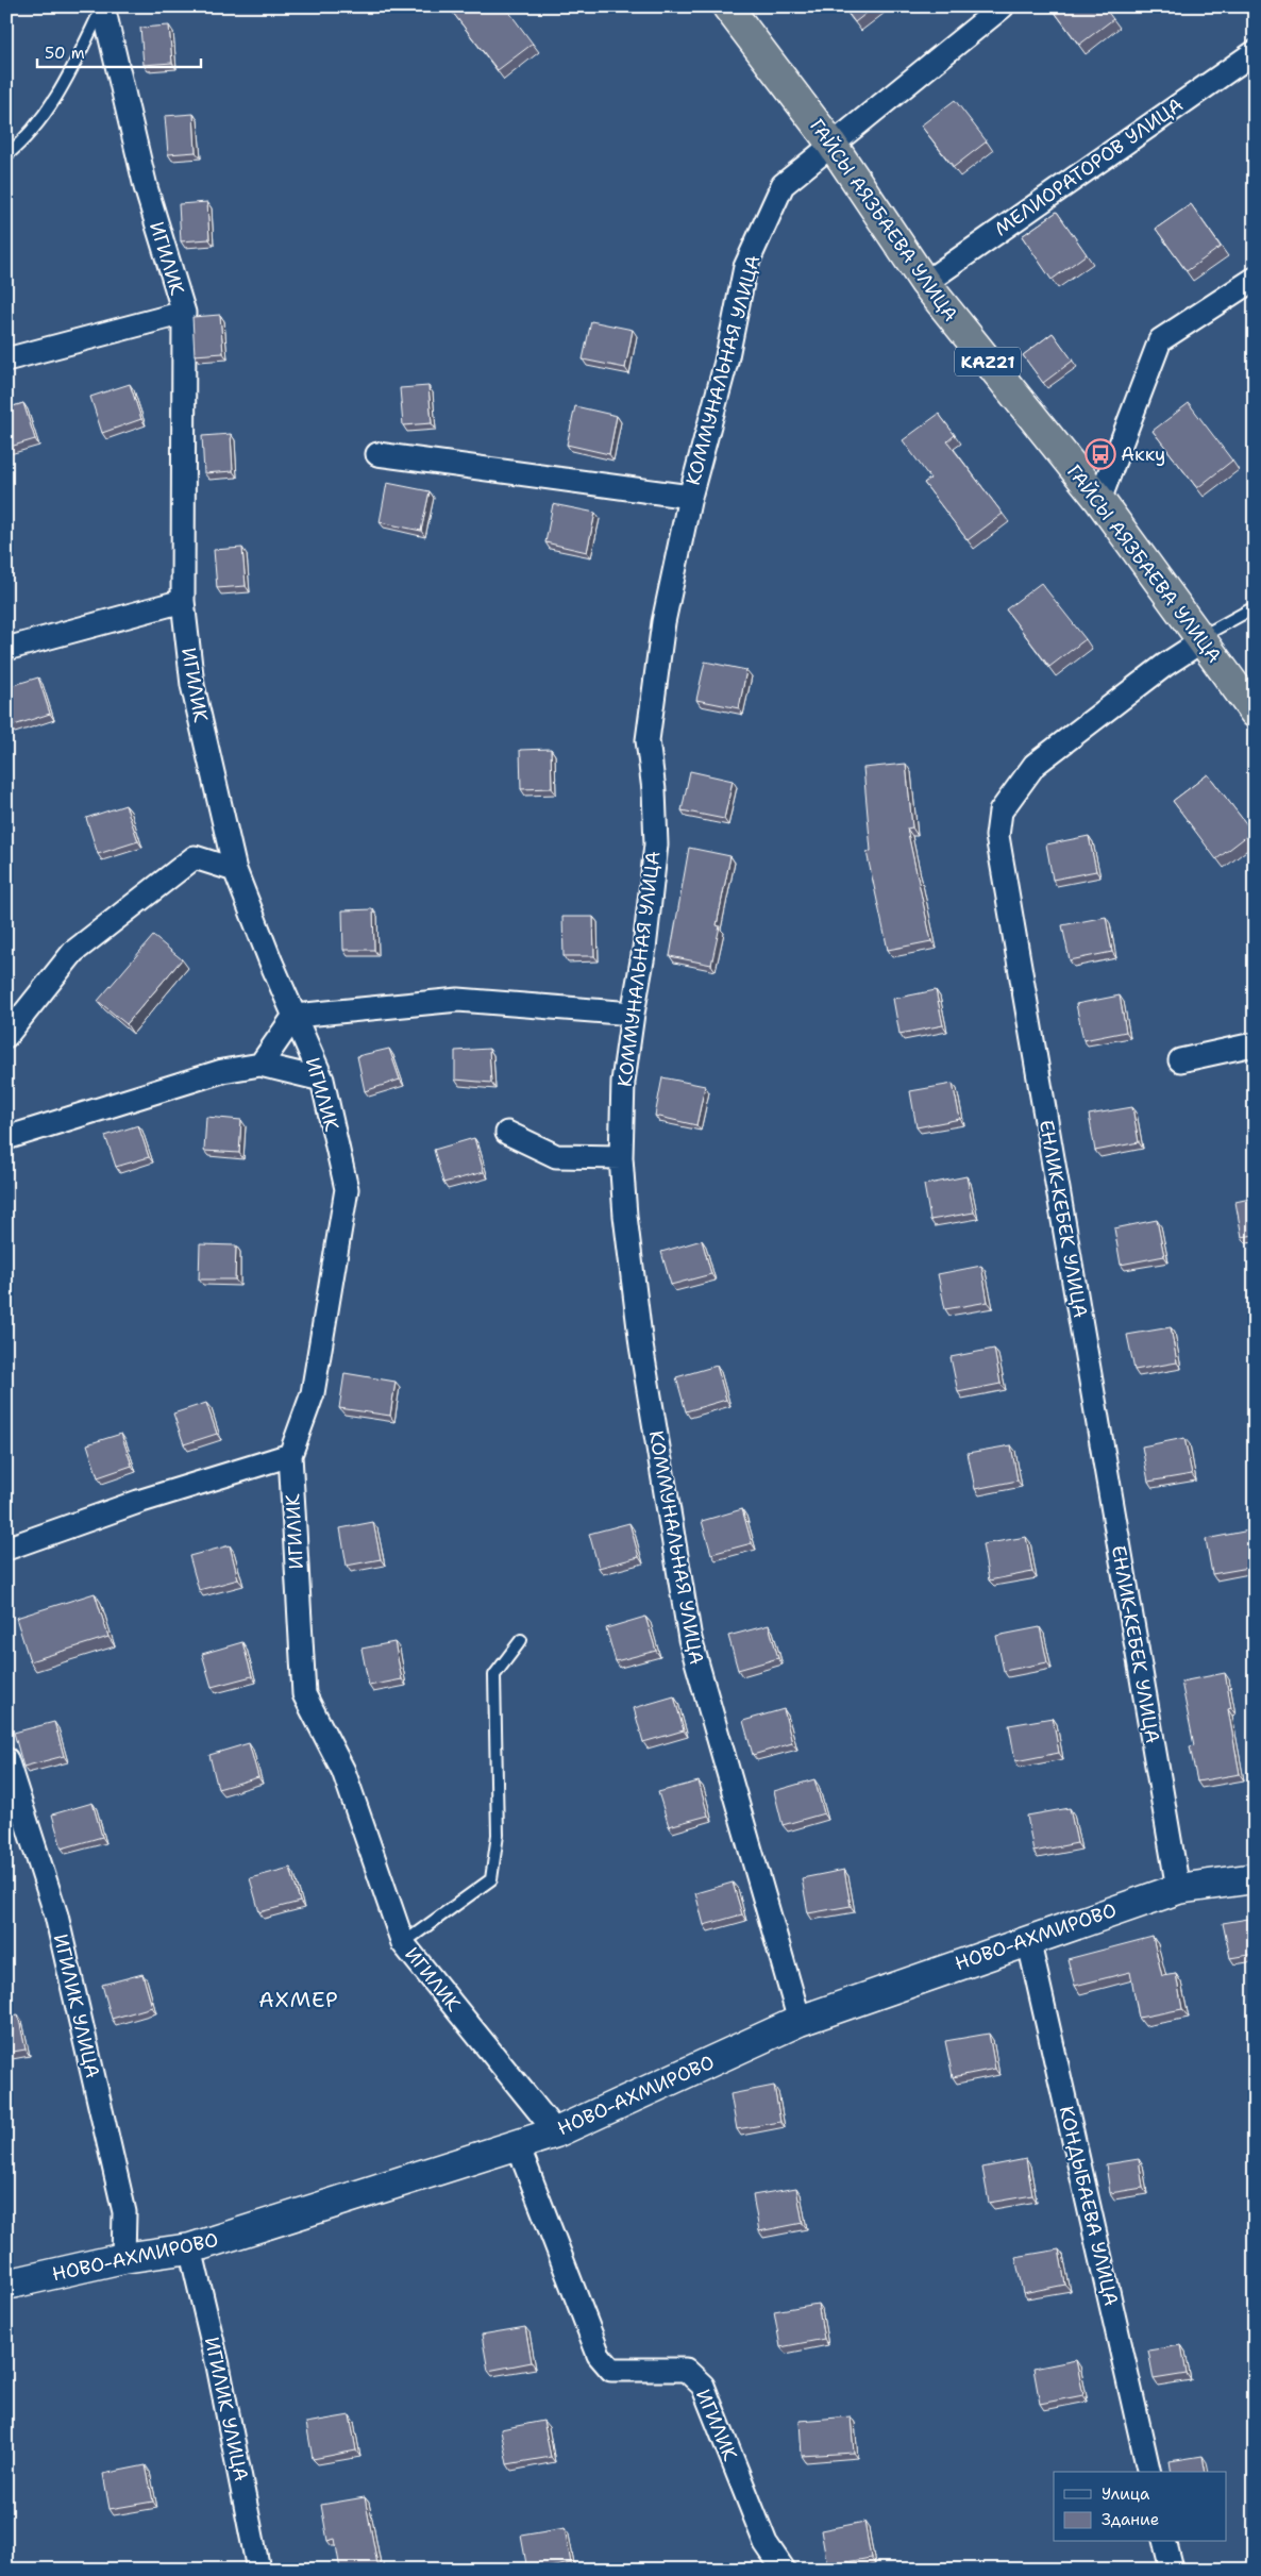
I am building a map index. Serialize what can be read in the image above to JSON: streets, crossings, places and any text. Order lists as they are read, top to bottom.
{
  "streets": {
    "highway": ["ГАЙСЫ АЯЗБАЕВА УЛИЦА", "KAZ21"],
    "street": [
      "МЕЛИОРАТОРОВ УЛИЦА",
      "ИГИЛИК",
      "КОММУНАЛЬНАЯ УЛИЦА",
      "ЕНЛИК-КЕБЕК УЛИЦА",
      "НОВО-АХМИРОВО",
      "ИГИЛИК УЛИЦА",
      "КОНДЫБАЕВА УЛИЦА"
    ]
  },
  "crossings": [
    ["МЕЛИОРАТОРОВ УЛИЦА", "ГАЙСЫ АЯЗБАЕВА УЛИЦА"],
    ["ГАЙСЫ АЯЗБАЕВА УЛИЦА", "КОММУНАЛЬНАЯ УЛИЦА"],
    ["ГАЙСЫ АЯЗБАЕВА УЛИЦА", "ЕНЛИК-КЕБЕК УЛИЦА"],
    ["ИГИЛИК", "НОВО-АХМИРОВО"],
    ["КОММУНАЛЬНАЯ УЛИЦА", "НОВО-АХМИРОВО"],
    ["ЕНЛИК-КЕБЕК УЛИЦА", "НОВО-АХМИРОВО"],
    ["НОВО-АХМИРОВО", "ИГИЛИК УЛИЦА"],
    ["НОВО-АХМИРОВО", "КОНДЫБАЕВА УЛИЦА"]
  ],
  "districts": ["АХМЕР"],
  "places": {
    "bus stop": ["Акку"]
  },
  "legend": ["Улица", "Здание"],
  "scale_bar": "50 m"
}
